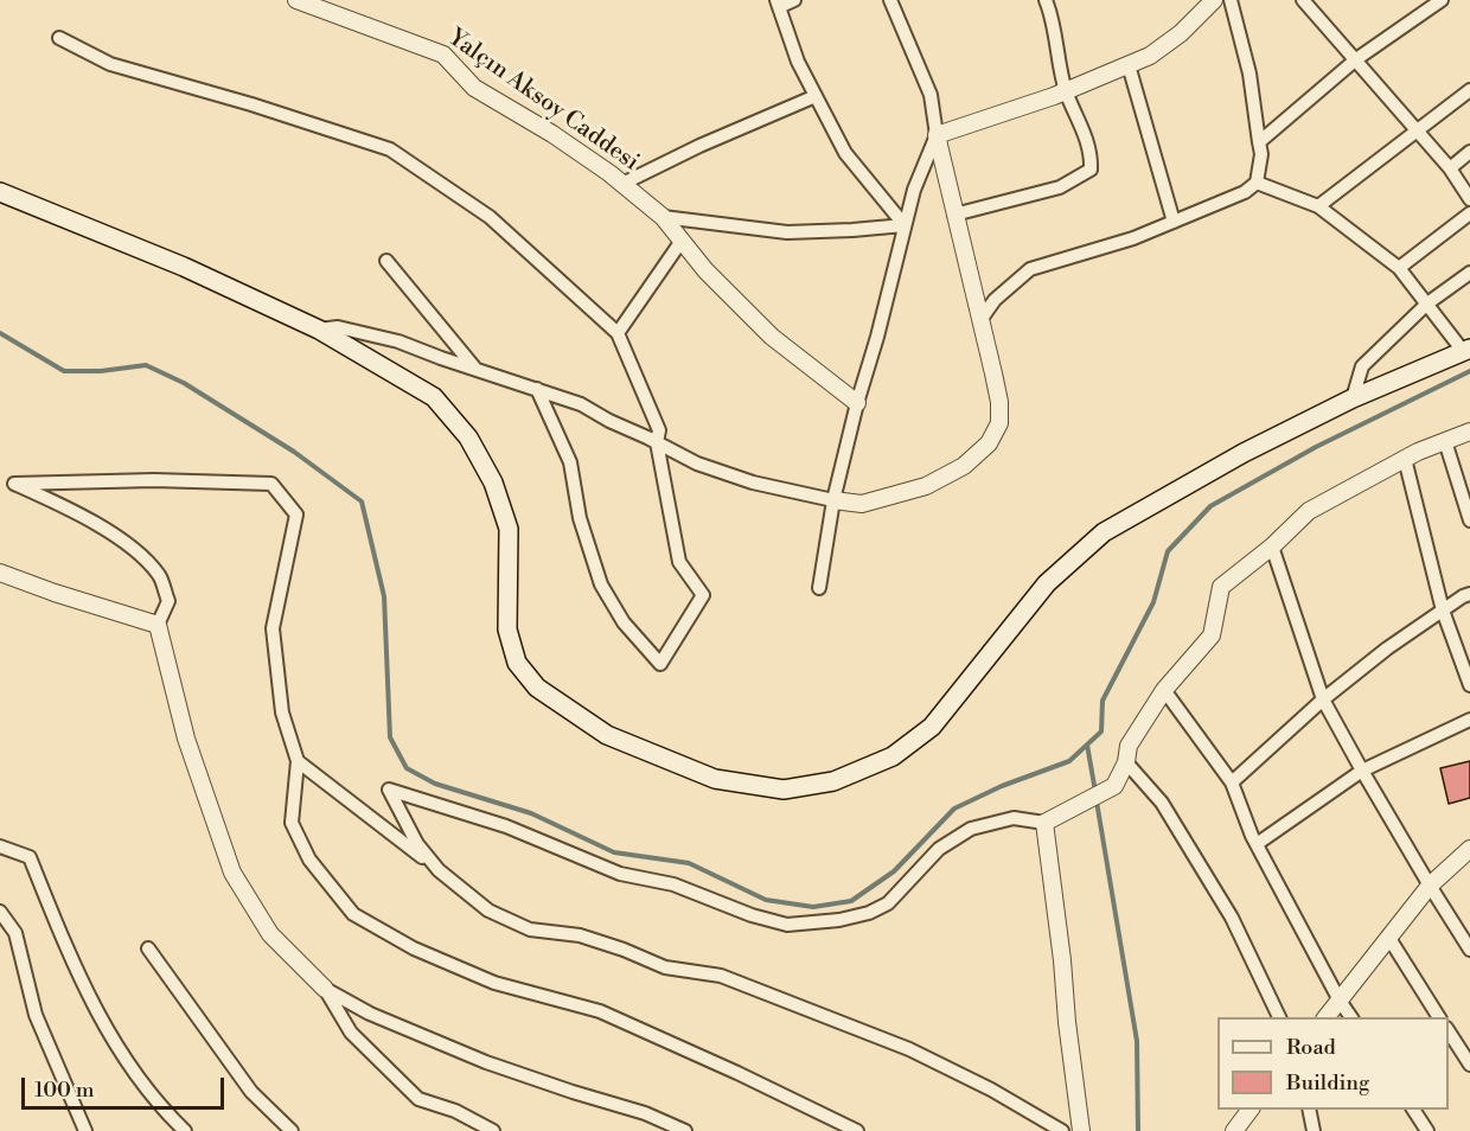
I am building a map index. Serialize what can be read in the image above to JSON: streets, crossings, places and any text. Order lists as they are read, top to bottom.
{
  "streets": {
    "street": ["Yalçın Aksoy Caddesi"]
  },
  "legend": ["Road", "Building"],
  "scale_bar": "100 m"
}
